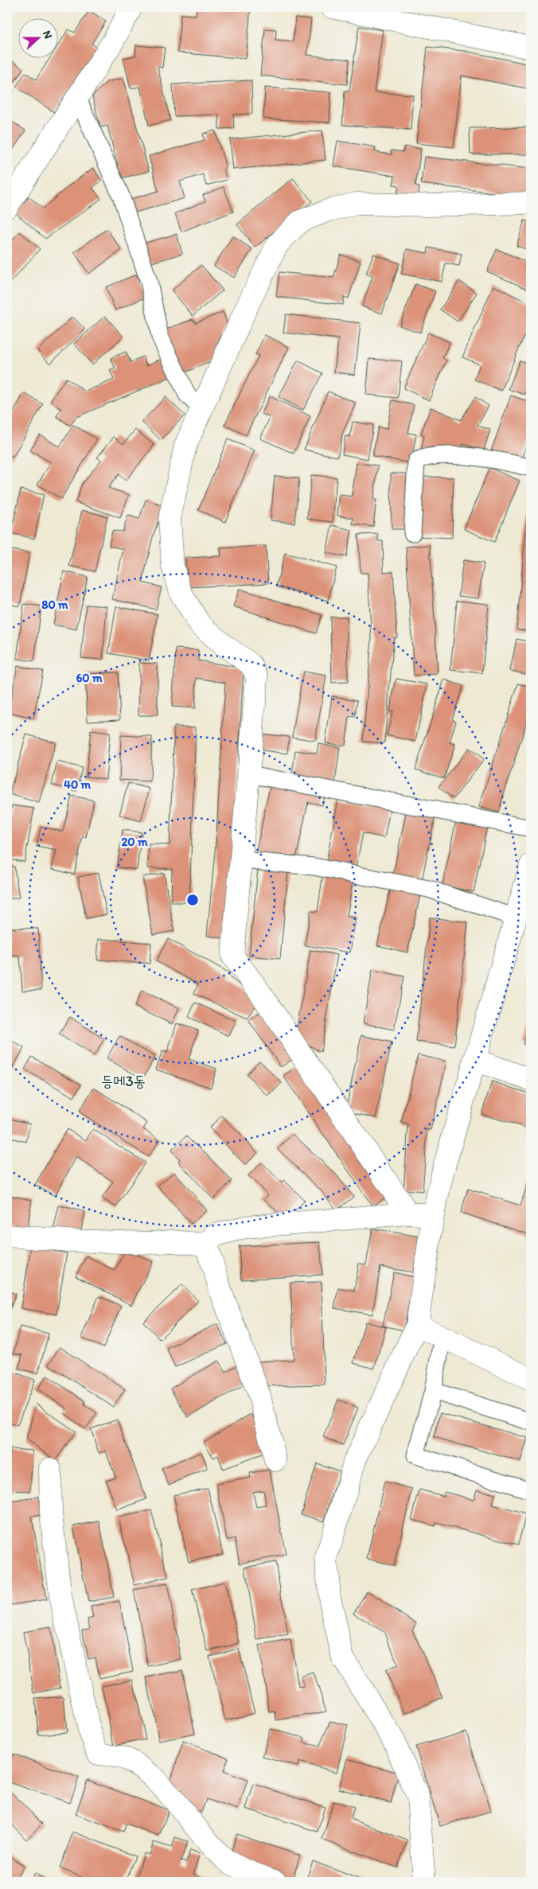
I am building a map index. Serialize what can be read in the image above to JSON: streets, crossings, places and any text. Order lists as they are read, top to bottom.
{
  "districts": ["등메3동"],
  "north": "right",
  "rings": [
    "80 m",
    "60 m",
    "40 m",
    "20 m"
  ]
}
